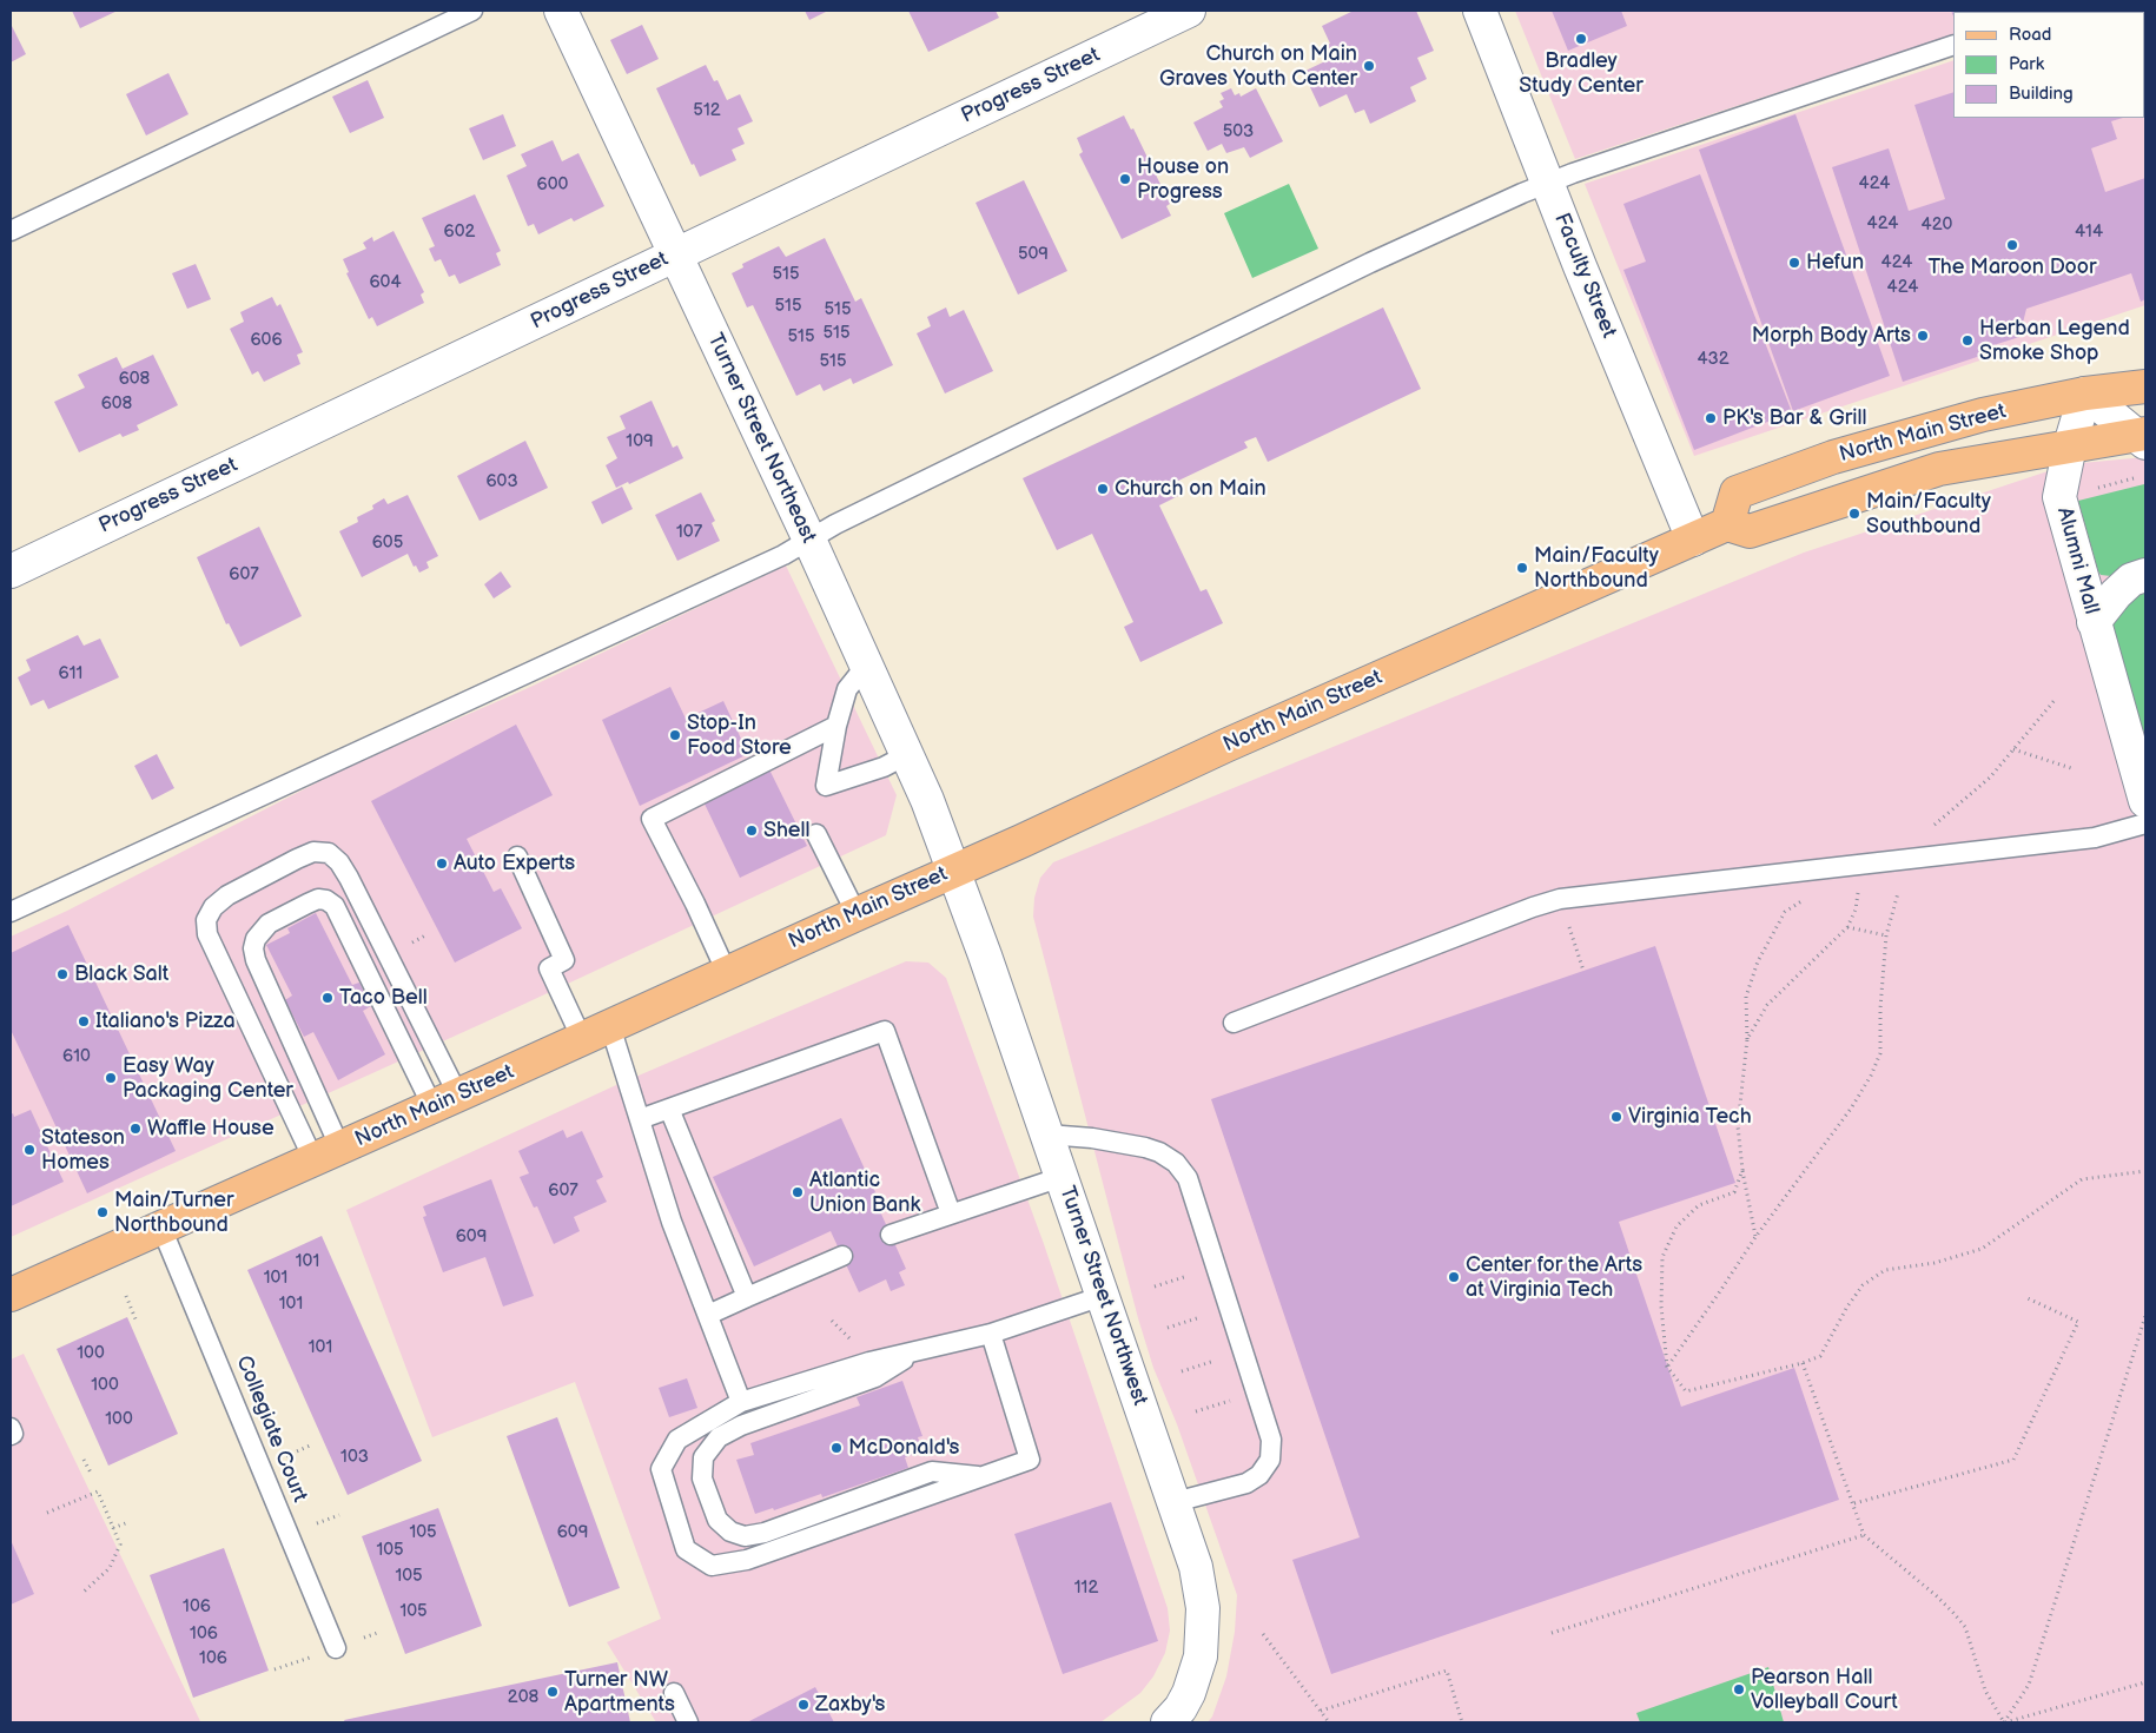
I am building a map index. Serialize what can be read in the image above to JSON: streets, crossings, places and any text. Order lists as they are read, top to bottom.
{
  "streets": {
    "main road": ["North Main Street"],
    "street": [
      "Progress Street",
      "Faculty Street",
      "Turner Street Northeast",
      "Alumni Mall",
      "Turner Street Northwest"
    ],
    "lane": ["Collegiate Court"]
  },
  "crossings": [
    ["Progress Street", "Turner Street Northeast"],
    ["Faculty Street", "North Main Street"],
    ["North Main Street", "Turner Street Northeast"],
    ["North Main Street", "Alumni Mall"],
    ["North Main Street", "Turner Street Northwest"],
    ["North Main Street", "Collegiate Court"],
    ["Turner Street Northeast", "Turner Street Northwest"]
  ],
  "places": [
    "Bradley Study Center",
    "Church on Main Graves Youth Center",
    "House on Progress",
    "The Maroon Door",
    "Hefun",
    "Morph Body Arts",
    "Herban Legend Smoke Shop",
    "PK's Bar & Grill",
    "Church on Main",
    "Main/Faculty Southbound",
    "Main/Faculty Northbound",
    "Stop-In Food Store",
    "Shell",
    "Auto Experts",
    "Black Salt",
    "Taco Bell",
    "Italiano's Pizza",
    "Easy Way Packaging Center",
    "Virginia Tech",
    "Waffle House",
    "Stateson Homes",
    "Atlantic Union Bank",
    "Main/Turner Northbound",
    "Center for the Arts at Virginia Tech",
    "McDonald's",
    "Pearson Hall Volleyball Court",
    "Turner NW Apartments",
    "Zaxby's"
  ],
  "house_numbers": [
    "512",
    "503",
    "424",
    "600",
    "424",
    "420",
    "602",
    "414",
    "509",
    "424",
    "515",
    "604",
    "424",
    "515",
    "515",
    "515",
    "515",
    "606",
    "432",
    "515",
    "608",
    "608",
    "109",
    "603",
    "107",
    "605",
    "607",
    "611",
    "610",
    "607",
    "609",
    "101",
    "101",
    "101",
    "101",
    "100",
    "100",
    "100",
    "103",
    "105",
    "609",
    "105",
    "105",
    "112",
    "106",
    "105",
    "106",
    "106",
    "208"
  ],
  "legend": ["Road", "Park", "Building"]
}
